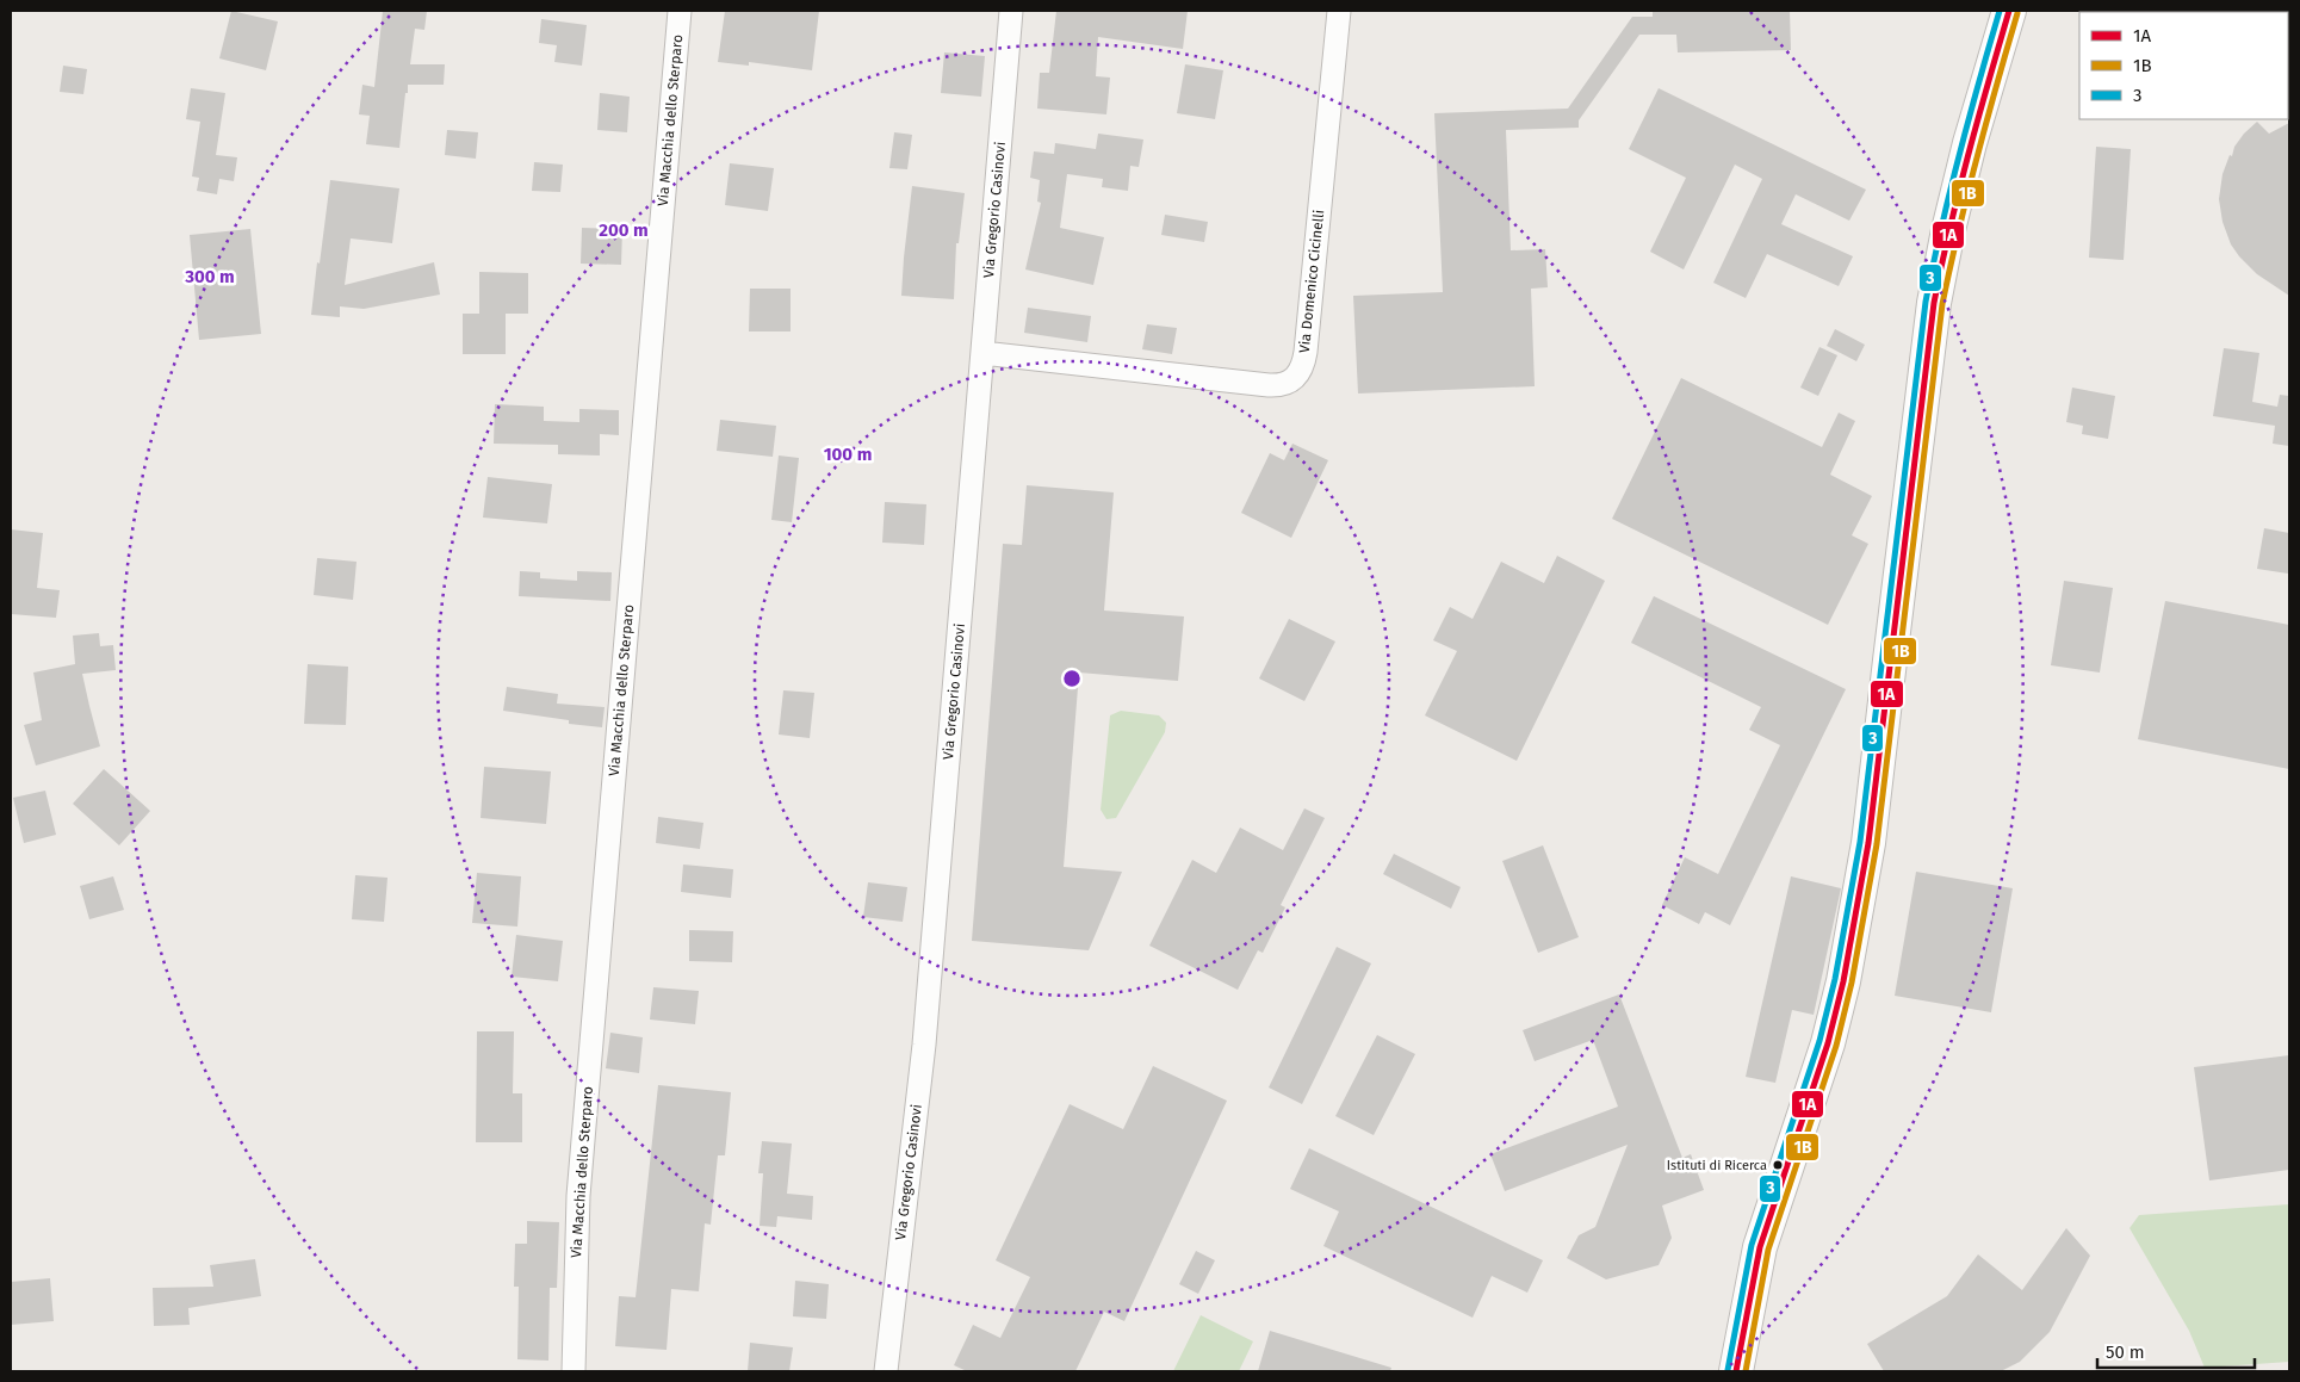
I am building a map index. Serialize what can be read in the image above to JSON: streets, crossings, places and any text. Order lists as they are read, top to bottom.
{
  "streets": {
    "street": ["Via Macchia dello Sterparo", "Via Gregorio Casinovi", "Via Domenico Cicinelli"]
  },
  "crossings": [
    ["Via Gregorio Casinovi", "Via Domenico Cicinelli"]
  ],
  "places": ["Istituti di Ricerca"],
  "lines": ["transit line 1A", "transit line 3", "transit line 1B"],
  "legend": ["1A", "1B", "3"],
  "scale_bar": "50 m",
  "rings": ["200 m", "300 m", "100 m"]
}
